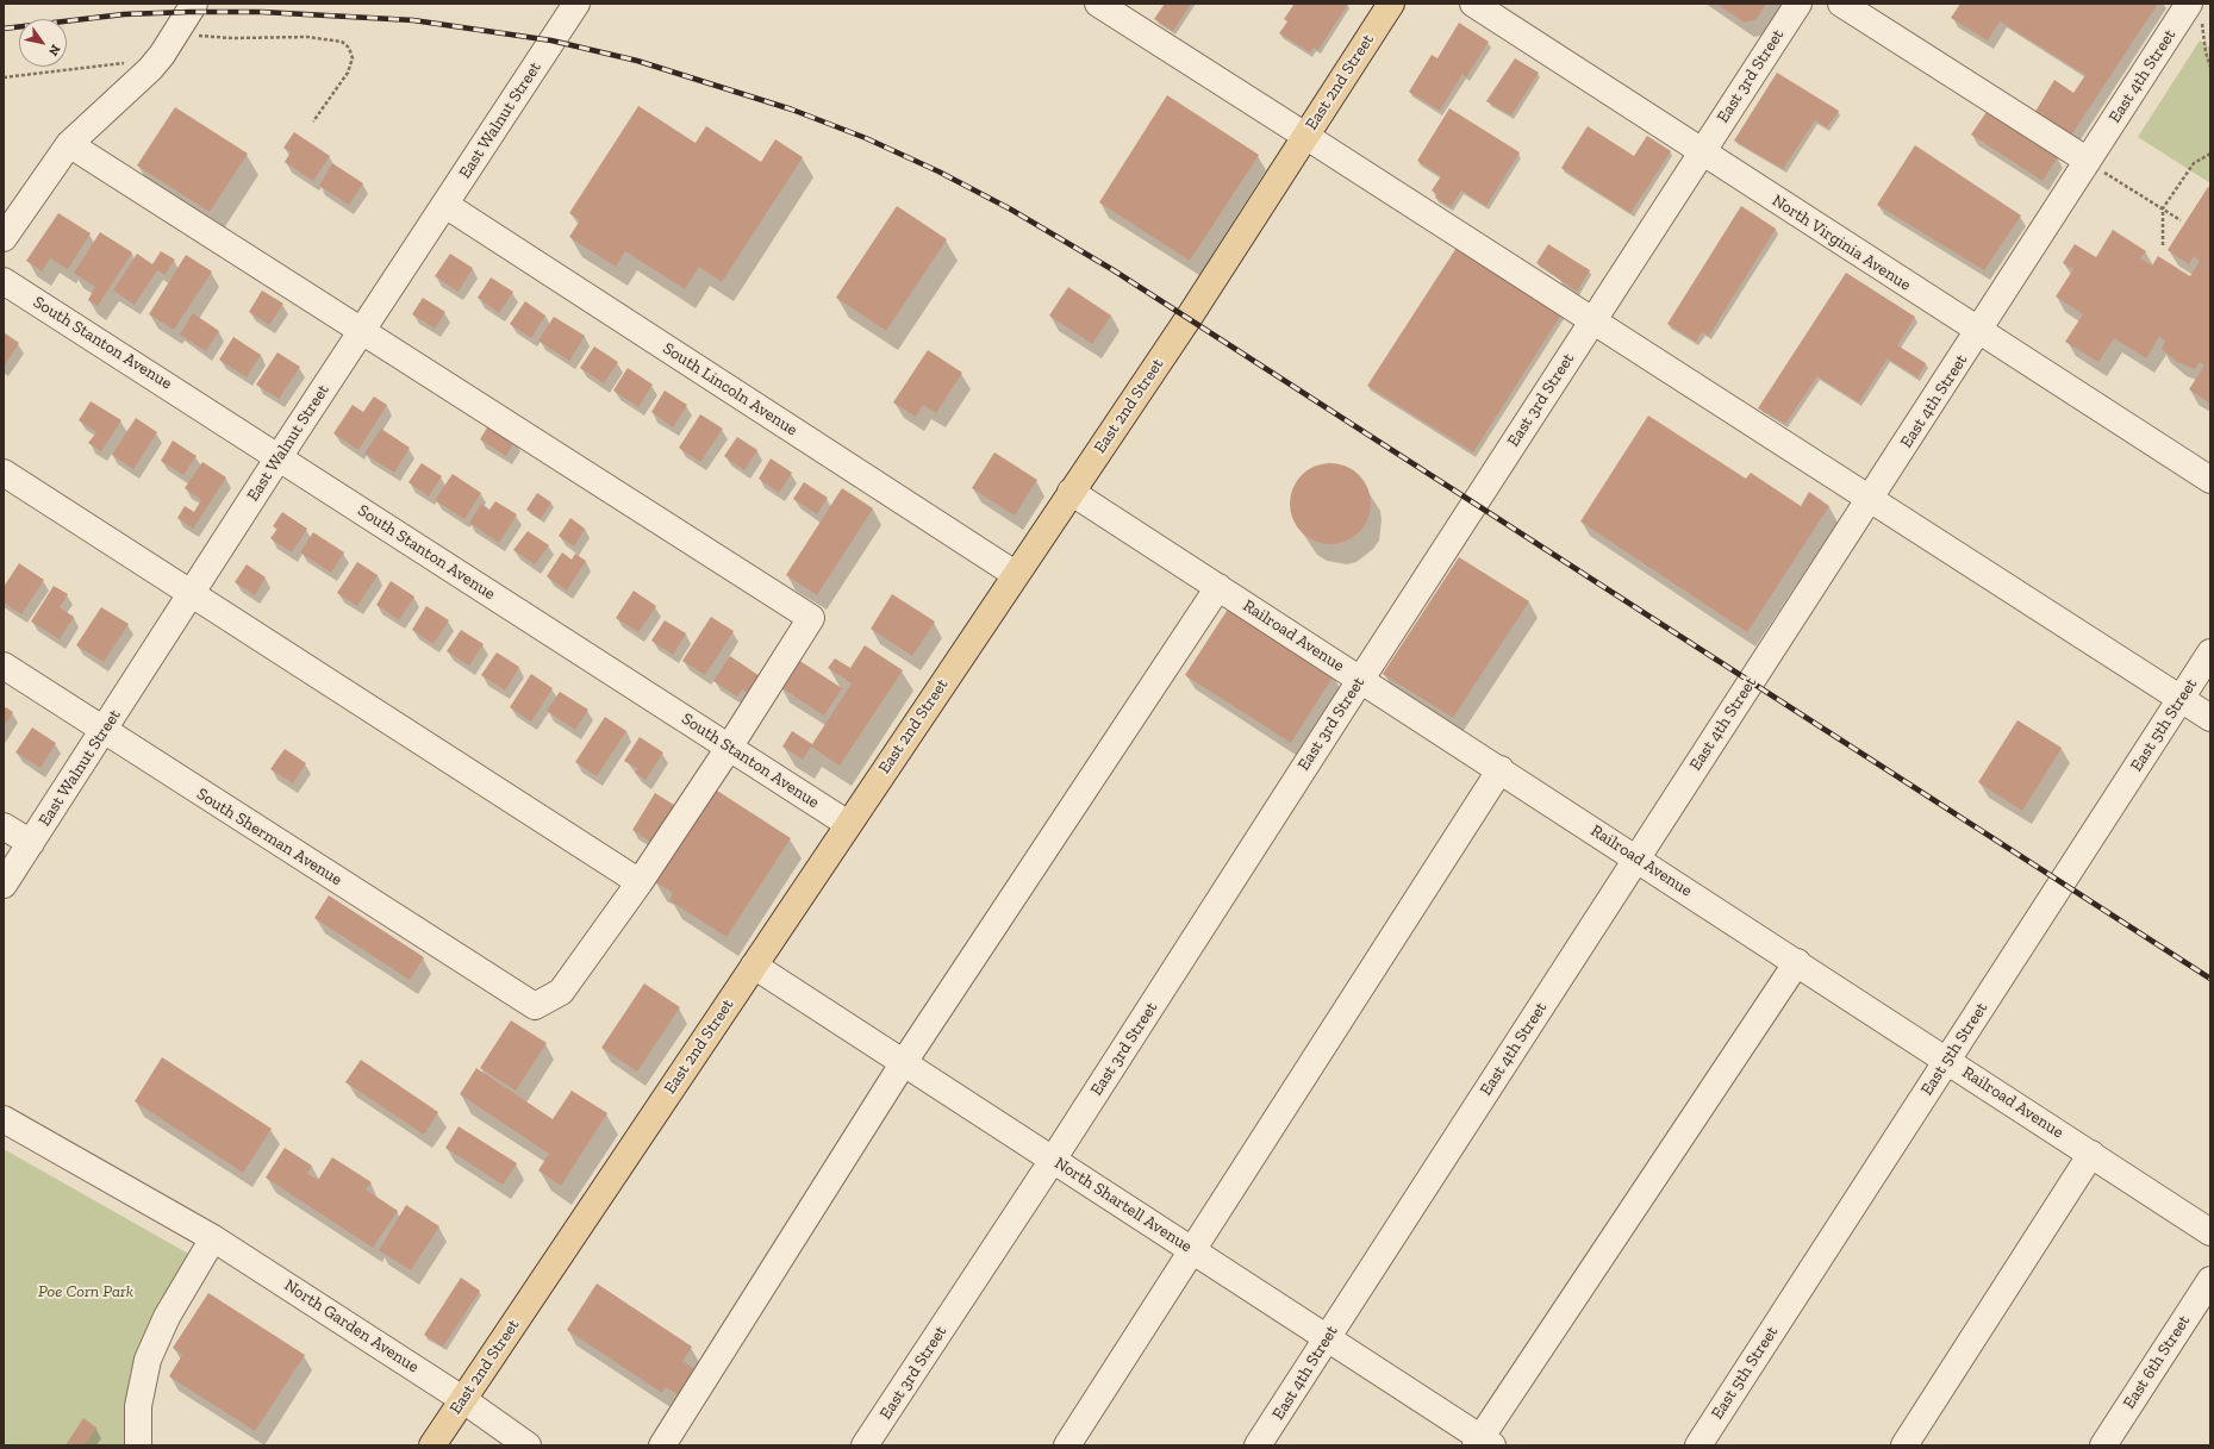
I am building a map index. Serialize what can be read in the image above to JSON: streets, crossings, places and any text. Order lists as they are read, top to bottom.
{
  "streets": {
    "main road": ["East 2nd Street"],
    "street": [
      "East 3rd Street",
      "East 4th Street",
      "East Walnut Street",
      "North Virginia Avenue",
      "South Stanton Avenue",
      "South Lincoln Avenue",
      "Railroad Avenue",
      "East 5th Street",
      "South Sherman Avenue",
      "North Shartell Avenue",
      "North Garden Avenue",
      "East 6th Street"
    ]
  },
  "crossings": [
    ["East 3rd Street", "North Virginia Avenue"],
    ["East 3rd Street", "Railroad Avenue"],
    ["East 3rd Street", "North Shartell Avenue"],
    ["East 4th Street", "North Virginia Avenue"],
    ["East 4th Street", "Railroad Avenue"],
    ["East 4th Street", "North Shartell Avenue"],
    ["East 2nd Street", "South Stanton Avenue"],
    ["East 2nd Street", "South Lincoln Avenue"],
    ["East 2nd Street", "Railroad Avenue"],
    ["East 2nd Street", "North Shartell Avenue"],
    ["East 2nd Street", "North Garden Avenue"],
    ["East Walnut Street", "South Stanton Avenue"],
    ["East Walnut Street", "South Lincoln Avenue"],
    ["East Walnut Street", "South Sherman Avenue"],
    ["Railroad Avenue", "East 5th Street"]
  ],
  "parks": ["Poe Corn Park"],
  "north": "bottom right"
}
